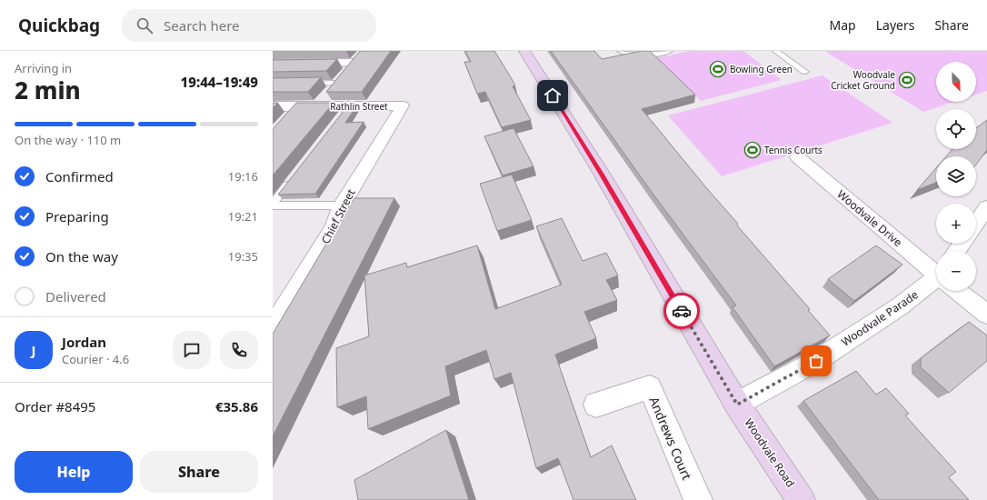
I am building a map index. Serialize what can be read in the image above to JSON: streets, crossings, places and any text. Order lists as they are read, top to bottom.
{
  "streets": {
    "main road": ["Woodvale Road"],
    "street": [
      "Rathlin Street",
      "Chief Street",
      "Woodvale Drive",
      "Woodvale Parade",
      "Andrews Court"
    ]
  },
  "crossings": [
    ["Rathlin Street", "Chief Street"],
    ["Woodvale Parade", "Woodvale Road"]
  ],
  "places": {
    "sports": ["Bowling Green", "Woodvale Cricket Ground", "Tennis Courts"]
  },
  "north": "bottom right",
  "page": {
    "header": "Quickbag",
    "search": "Search here",
    "nav": ["Map", "Layers", "Share"],
    "heading": ["2 min", "Arriving in", "19:44–19:49"],
    "panel": [
      "Jordan",
      "Courier · 4.6",
      "Order #8495",
      "€35.86"
    ],
    "map_buttons": ["+", "−"],
    "bar": "On the way · 110 m",
    "list": [
      ["Confirmed", "19:16"],
      ["Preparing", "19:21"],
      ["On the way", "19:35"],
      "Delivered"
    ],
    "round": "J",
    "buttons": ["Help", "Share"]
  }
}
